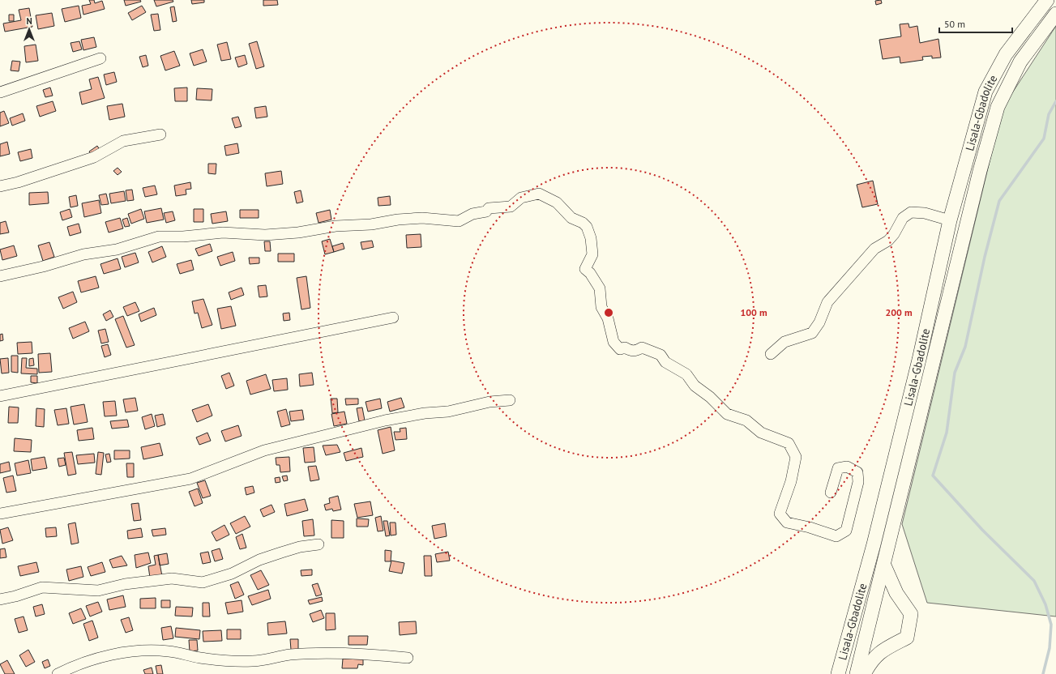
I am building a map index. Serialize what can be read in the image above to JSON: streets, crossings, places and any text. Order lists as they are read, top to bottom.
{
  "streets": {
    "main road": ["Lisala-Gbadolite"]
  },
  "scale_bar": "50 m",
  "north": "top",
  "rings": ["100 m", "200 m"]
}
